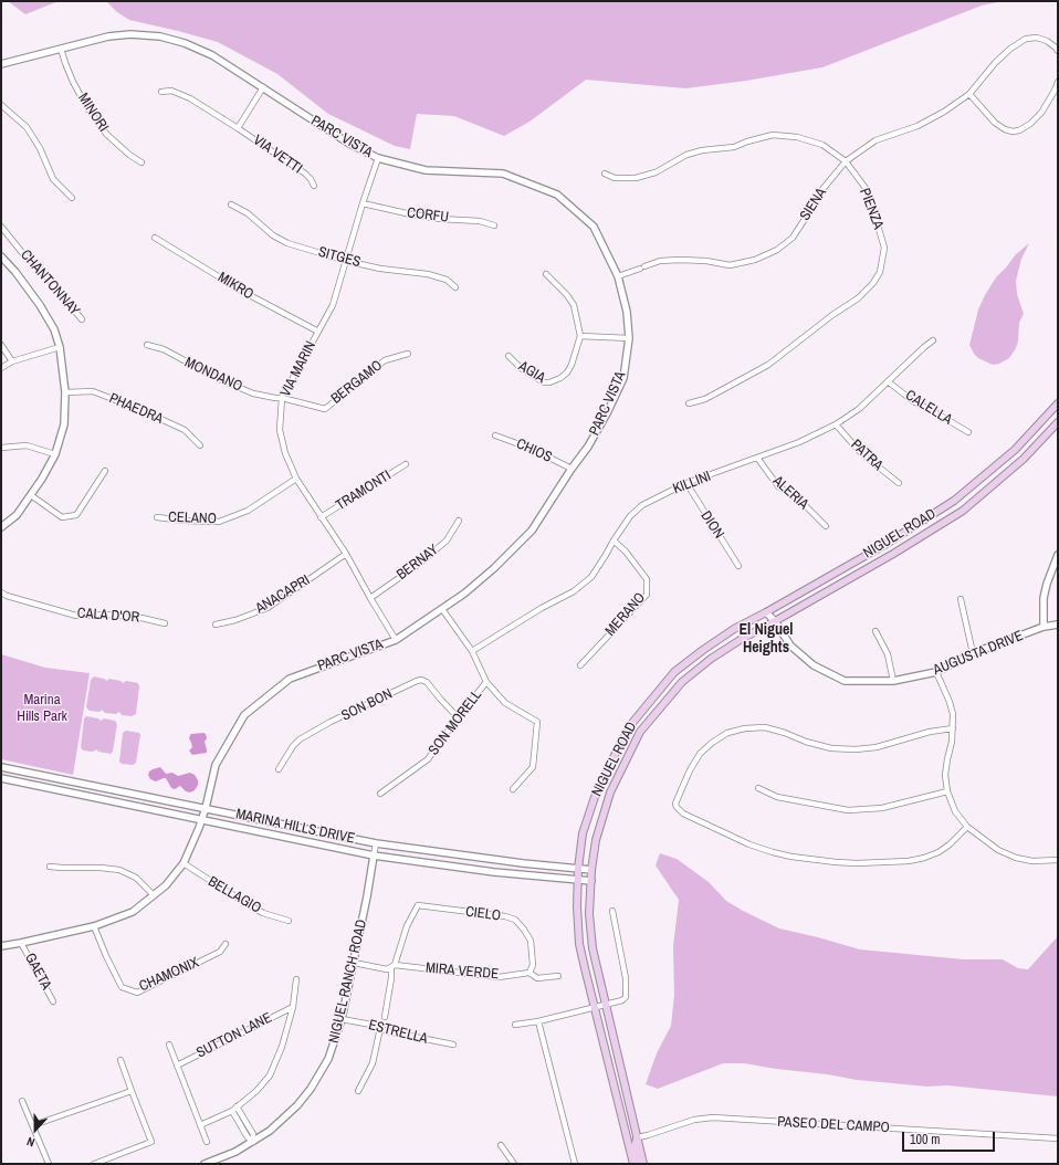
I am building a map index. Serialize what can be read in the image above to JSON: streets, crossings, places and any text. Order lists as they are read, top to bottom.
{
  "streets": {
    "main road": ["NIGUEL ROAD"],
    "street": [
      "MINORI",
      "PARC VISTA",
      "VIA VETTI",
      "SIENA",
      "PIENZA",
      "CORFU",
      "SITGES",
      "CHANTONNAY",
      "MIKRO",
      "VIA MARIN",
      "AGIA",
      "MONDANO",
      "BERGAMO",
      "CALELLA",
      "PHAEDRA",
      "CHIOS",
      "PATRA",
      "KILLINI",
      "TRAMONTI",
      "ALERIA",
      "CELANO",
      "DION",
      "BERNAY",
      "ANACAPRI",
      "MERANO",
      "CALA D'OR",
      "AUGUSTA DRIVE",
      "SON BON",
      "SON MORELL",
      "MARINA HILLS DRIVE",
      "BELLAGIO",
      "CIELO",
      "GAETA",
      "MIRA VERDE",
      "CHAMONIX",
      "NIGUEL RANCH ROAD",
      "ESTRELLA",
      "SUTTON LANE",
      "PASEO DEL CAMPO"
    ]
  },
  "crossings": [
    ["MINORI", "PARC VISTA"],
    ["PARC VISTA", "VIA VETTI"],
    ["PARC VISTA", "SIENA"],
    ["PARC VISTA", "VIA MARIN"],
    ["PARC VISTA", "CHIOS"],
    ["PARC VISTA", "MARINA HILLS DRIVE"],
    ["PARC VISTA", "BELLAGIO"],
    ["PARC VISTA", "GAETA"],
    ["PARC VISTA", "CHAMONIX"],
    ["SIENA", "PIENZA"],
    ["CORFU", "VIA MARIN"],
    ["SITGES", "VIA MARIN"],
    ["MIKRO", "VIA MARIN"],
    ["VIA MARIN", "MONDANO"],
    ["VIA MARIN", "BERGAMO"],
    ["VIA MARIN", "TRAMONTI"],
    ["VIA MARIN", "CELANO"],
    ["VIA MARIN", "BERNAY"],
    ["VIA MARIN", "ANACAPRI"],
    ["MONDANO", "BERGAMO"],
    ["CALELLA", "KILLINI"],
    ["PATRA", "KILLINI"],
    ["KILLINI", "ALERIA"],
    ["KILLINI", "DION"],
    ["KILLINI", "MERANO"],
    ["NIGUEL ROAD", "AUGUSTA DRIVE"],
    ["NIGUEL ROAD", "MARINA HILLS DRIVE"],
    ["NIGUEL ROAD", "PASEO DEL CAMPO"],
    ["SON BON", "SON MORELL"],
    ["MARINA HILLS DRIVE", "NIGUEL RANCH ROAD"],
    ["CIELO", "MIRA VERDE"],
    ["MIRA VERDE", "NIGUEL RANCH ROAD"],
    ["NIGUEL RANCH ROAD", "ESTRELLA"]
  ],
  "districts": ["El Niguel Heights"],
  "parks": ["Marina Hills Park"],
  "scale_bar": "100 m",
  "north": "bottom"
}
